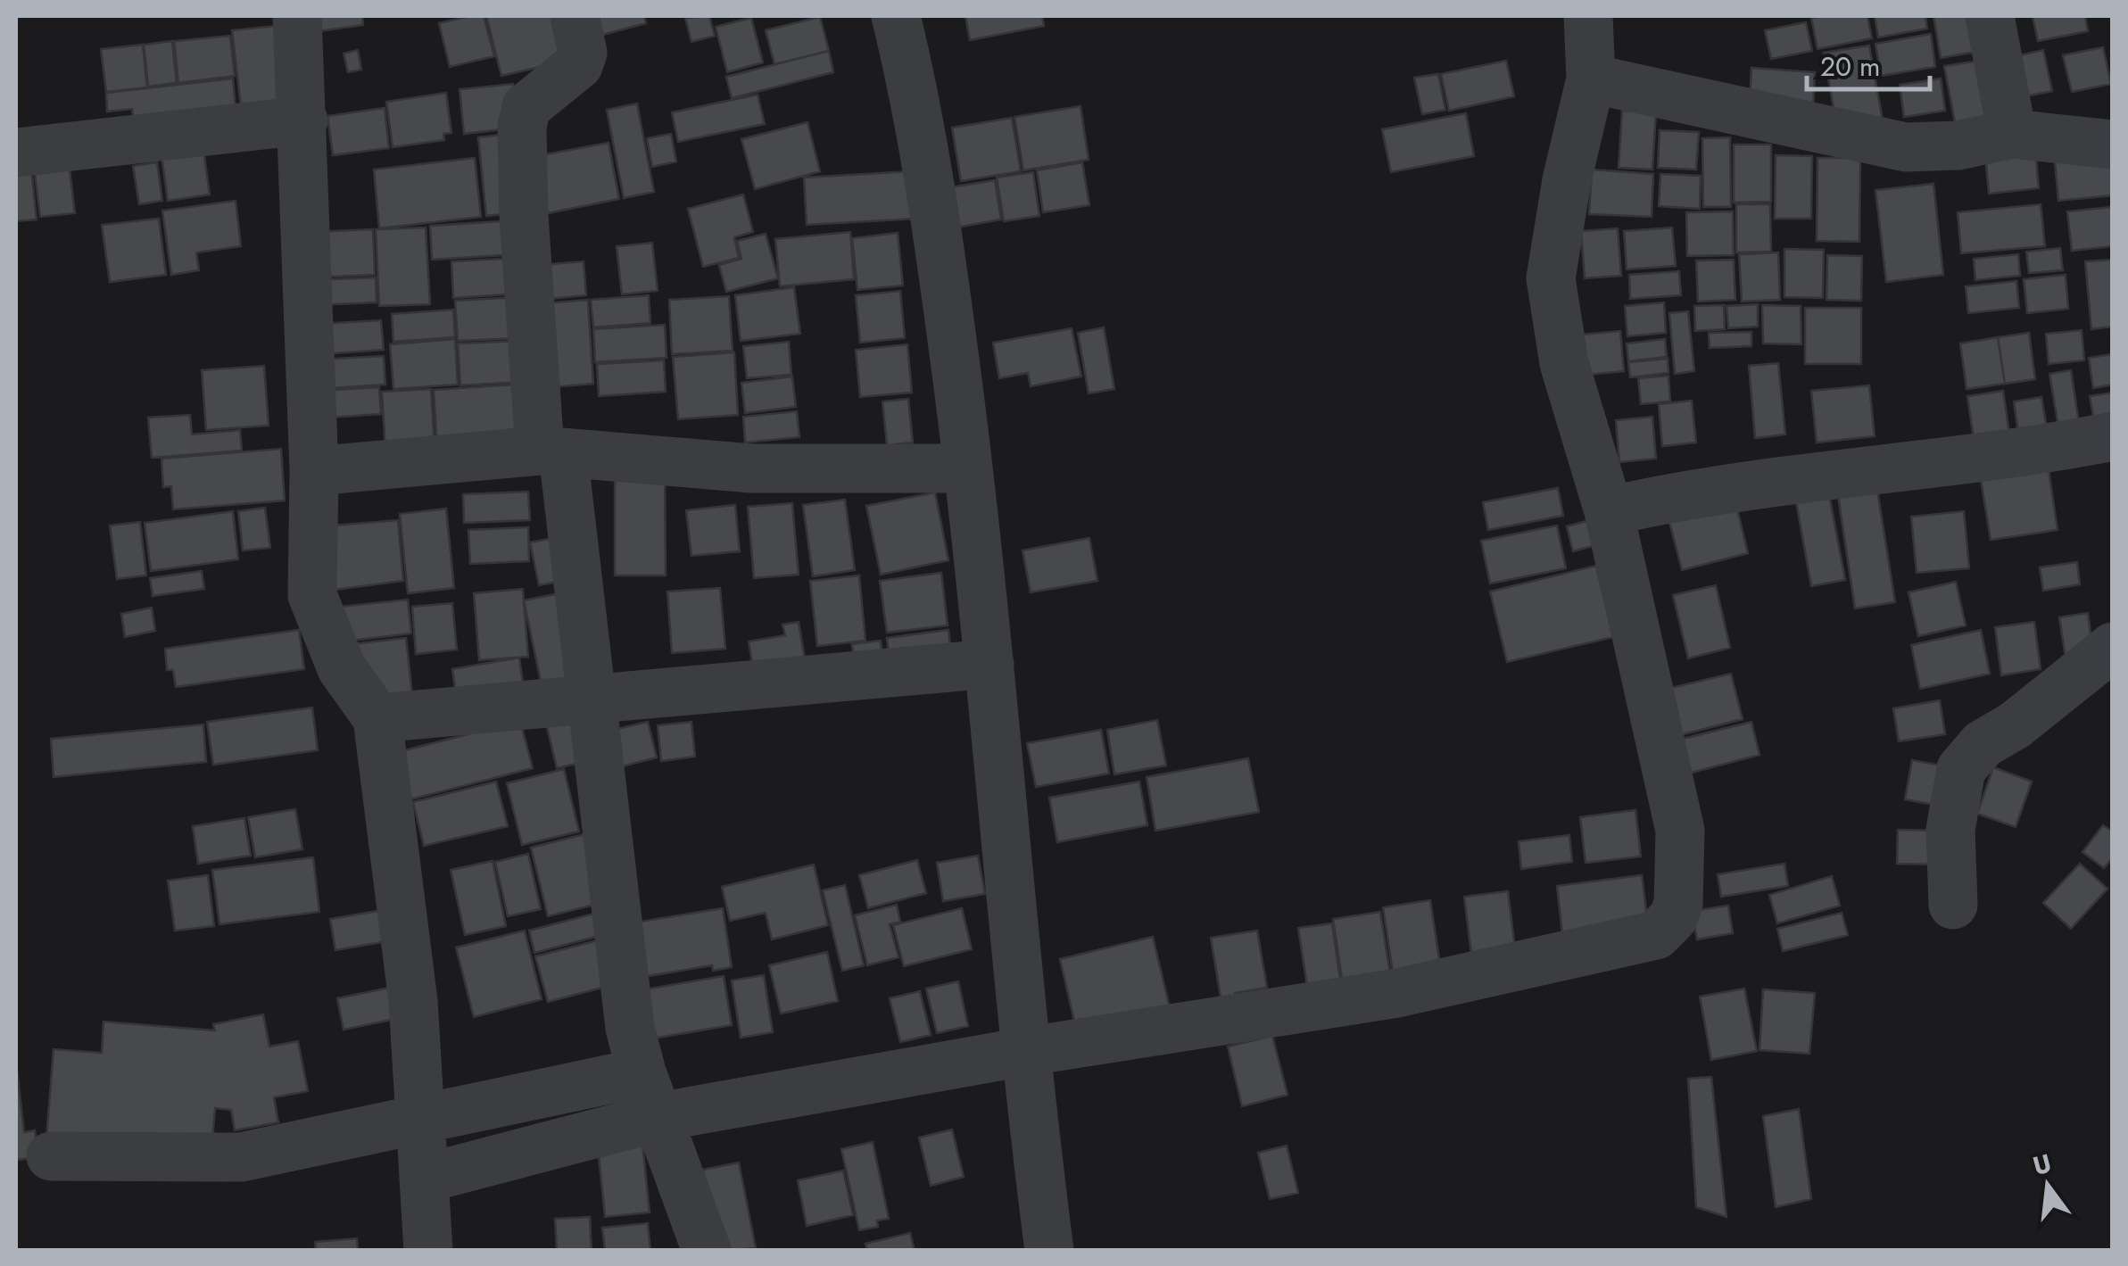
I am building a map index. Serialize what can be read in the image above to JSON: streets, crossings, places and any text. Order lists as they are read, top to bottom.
{
  "scale_bar": "20 m",
  "north": "top"
}
